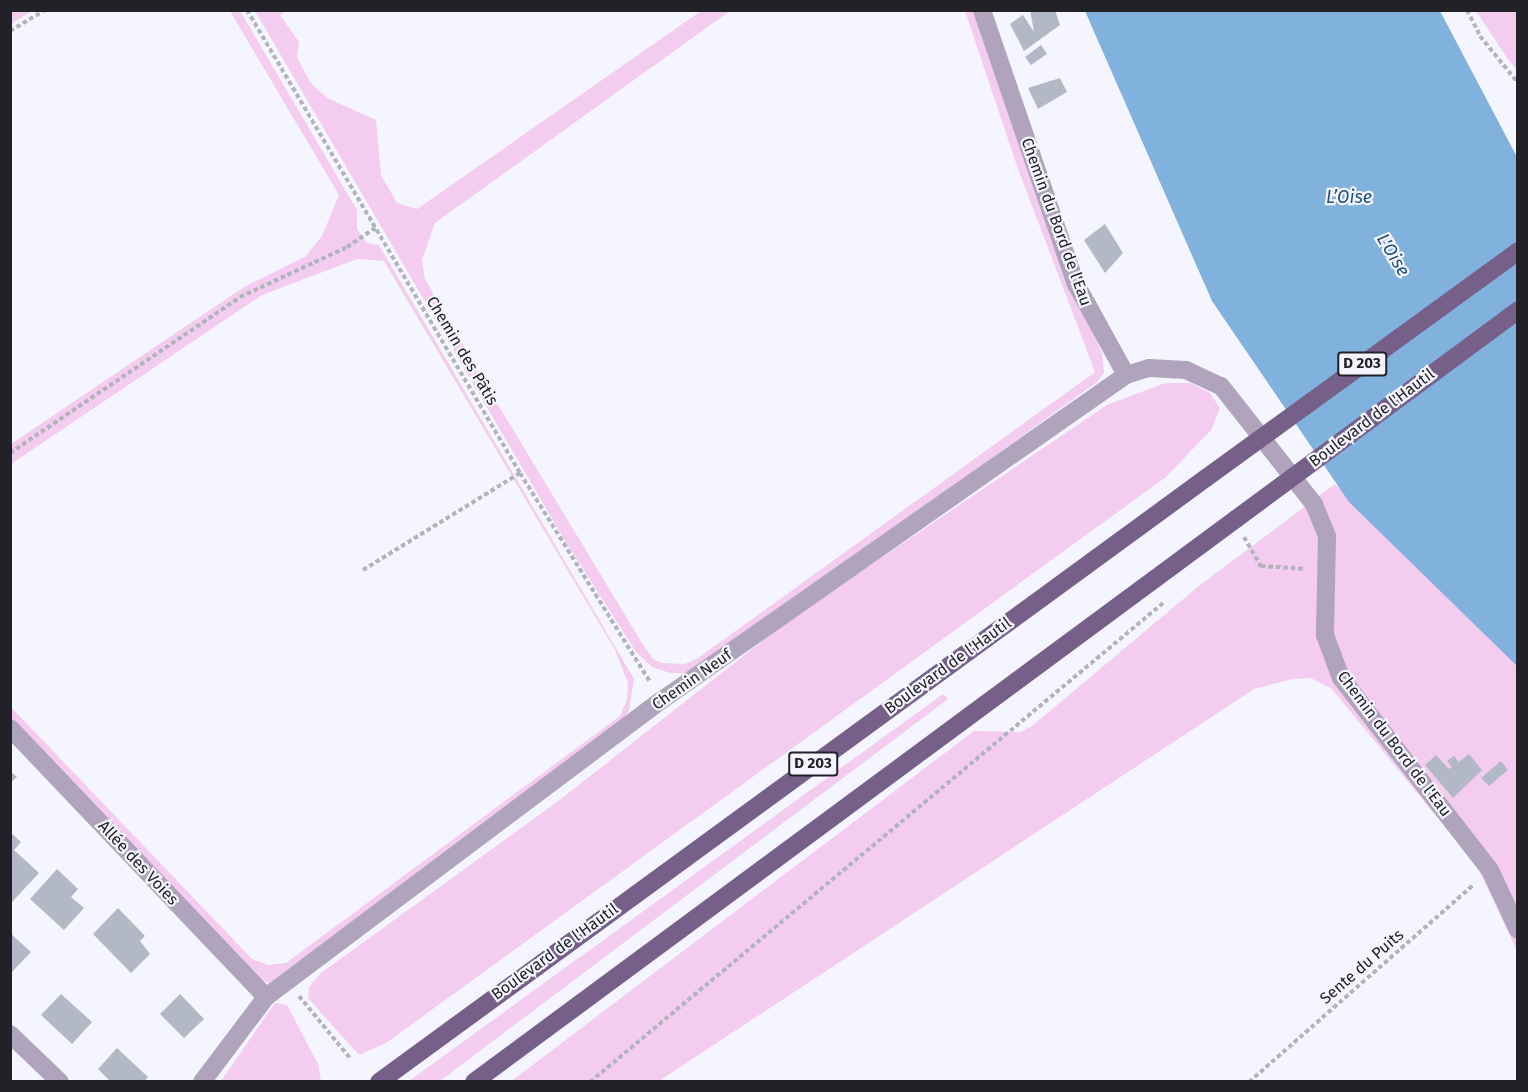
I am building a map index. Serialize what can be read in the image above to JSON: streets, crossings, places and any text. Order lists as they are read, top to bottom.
{
  "streets": {
    "main road": ["D 203", "Boulevard de l'Hautil"],
    "street": ["Chemin du Bord de l'Eau", "Chemin Neuf", "Allée des Voies"],
    "path": ["Chemin des Pâtis", "Sente du Puits"]
  },
  "crossings": [
    ["Chemin du Bord de l'Eau", "Chemin Neuf"],
    ["Chemin du Bord de l'Eau", "Sente du Puits"],
    ["Chemin des Pâtis", "Chemin Neuf"],
    ["Chemin Neuf", "Allée des Voies"]
  ],
  "water": ["L’Oise", "L'Oise"]
}
